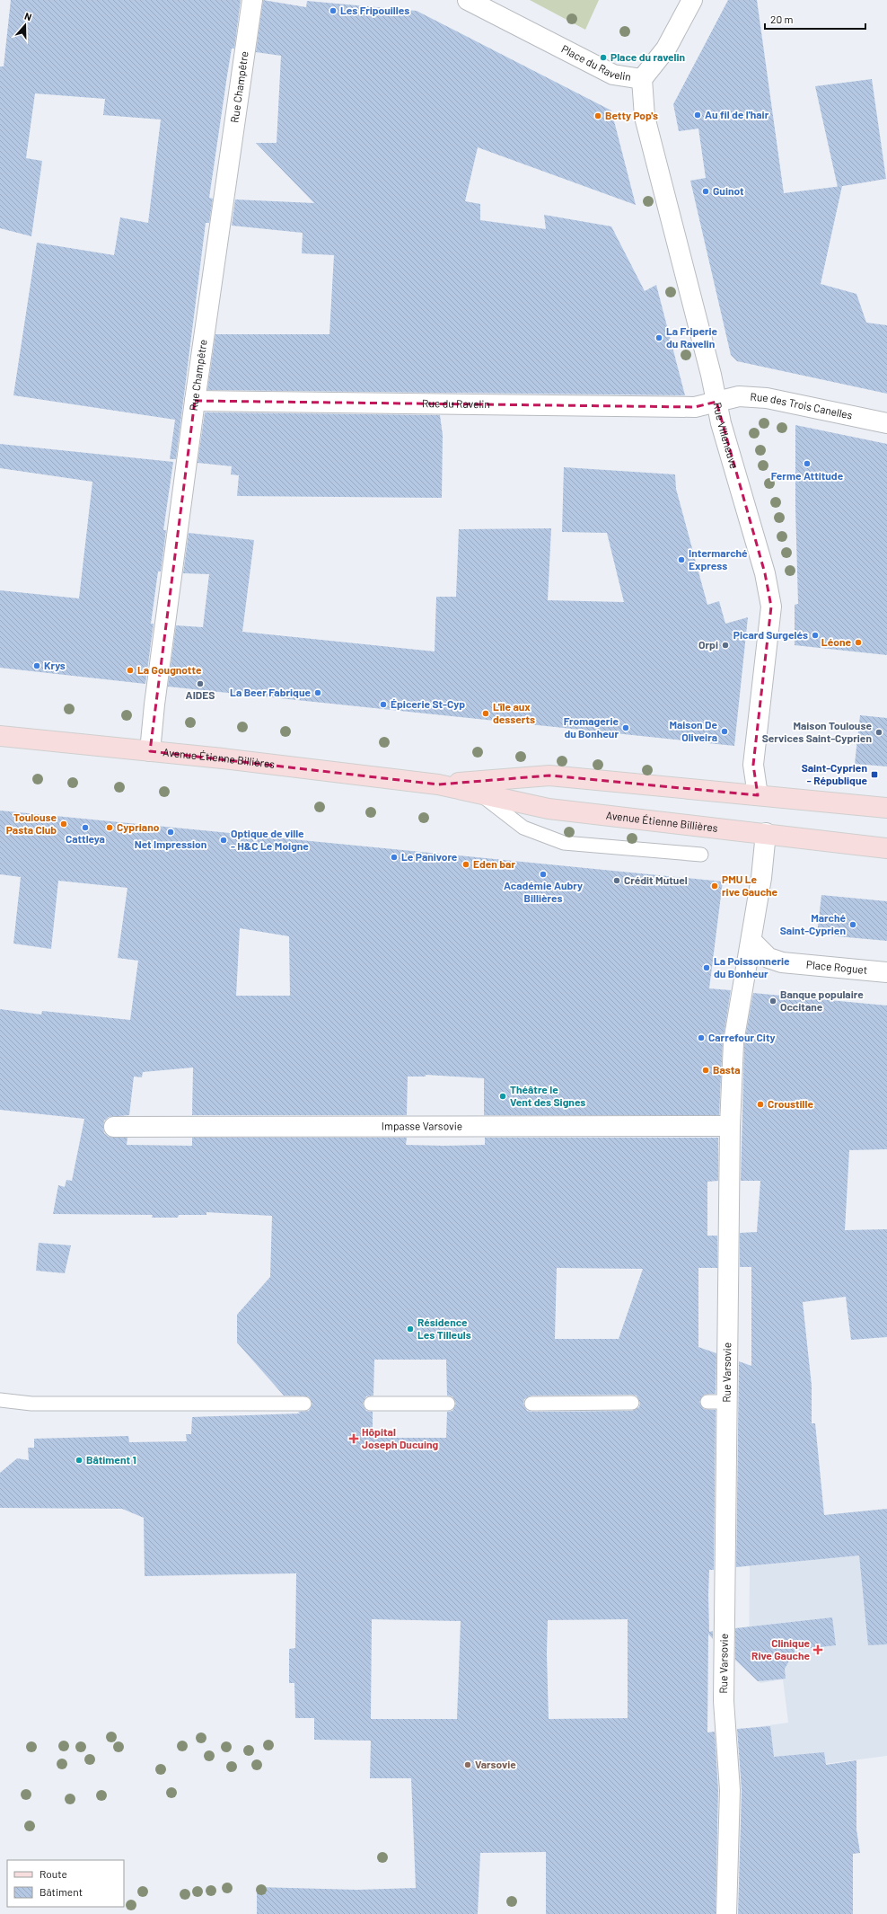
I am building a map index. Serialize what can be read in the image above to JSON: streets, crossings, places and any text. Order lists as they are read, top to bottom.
{
  "streets": {
    "main road": ["Avenue Étienne Billières"],
    "street": [
      "Place du Ravelin",
      "Rue Champêtre",
      "Rue du Ravelin",
      "Rue des Trois Canelles",
      "Rue Villeneuve",
      "Place Roguet",
      "Impasse Varsovie",
      "Rue Varsovie"
    ]
  },
  "crossings": [
    ["Place du Ravelin", "Rue Villeneuve"],
    ["Rue Champêtre", "Rue du Ravelin"],
    ["Rue Champêtre", "Avenue Étienne Billières"],
    ["Rue du Ravelin", "Rue des Trois Canelles"],
    ["Rue du Ravelin", "Rue Villeneuve"],
    ["Rue des Trois Canelles", "Rue Villeneuve"],
    ["Rue Villeneuve", "Avenue Étienne Billières"],
    ["Avenue Étienne Billières", "Rue Varsovie"],
    ["Place Roguet", "Rue Varsovie"],
    ["Impasse Varsovie", "Rue Varsovie"]
  ],
  "places": {
    "other": [
      "Les Fripouilles",
      "Place du ravelin",
      "Au fil de l'hair",
      "Betty Pop's",
      "Guinot",
      "La Friperie du Ravelin",
      "Ferme Attitude",
      "Intermarché Express",
      "Picard Surgelés",
      "Léone",
      "Orpi",
      "Krys",
      "La Gougnotte",
      "AIDES",
      "La Beer Fabrique",
      "Épicerie St-Cyp",
      "L'île aux desserts",
      "Fromagerie du Bonheur",
      "Maison De Oliveira",
      "Maison Toulouse Services Saint-Cyprien",
      "Toulouse Pasta Club",
      "Cattleya",
      "Cypriano",
      "Net Impression",
      "Optique de ville - H&C Le Moigne",
      "Le Panivore",
      "Eden bar",
      "Académie Aubry Billières",
      "Crédit Mutuel",
      "PMU Le rive Gauche",
      "Marché Saint-Cyprien",
      "La Poissonnerie du Bonheur",
      "Banque populaire Occitane",
      "Carrefour City",
      "Basta",
      "Théâtre le Vent des Signes",
      "Croustille",
      "Résidence Les Tilleuls",
      "Bâtiment 1",
      "Varsovie"
    ],
    "transit": ["Saint-Cyprien - République"],
    "health": ["Hôpital Joseph Ducuing", "Clinique Rive Gauche"]
  },
  "legend": ["Route", "Bâtiment"],
  "scale_bar": "20 m",
  "north": "top"
}
